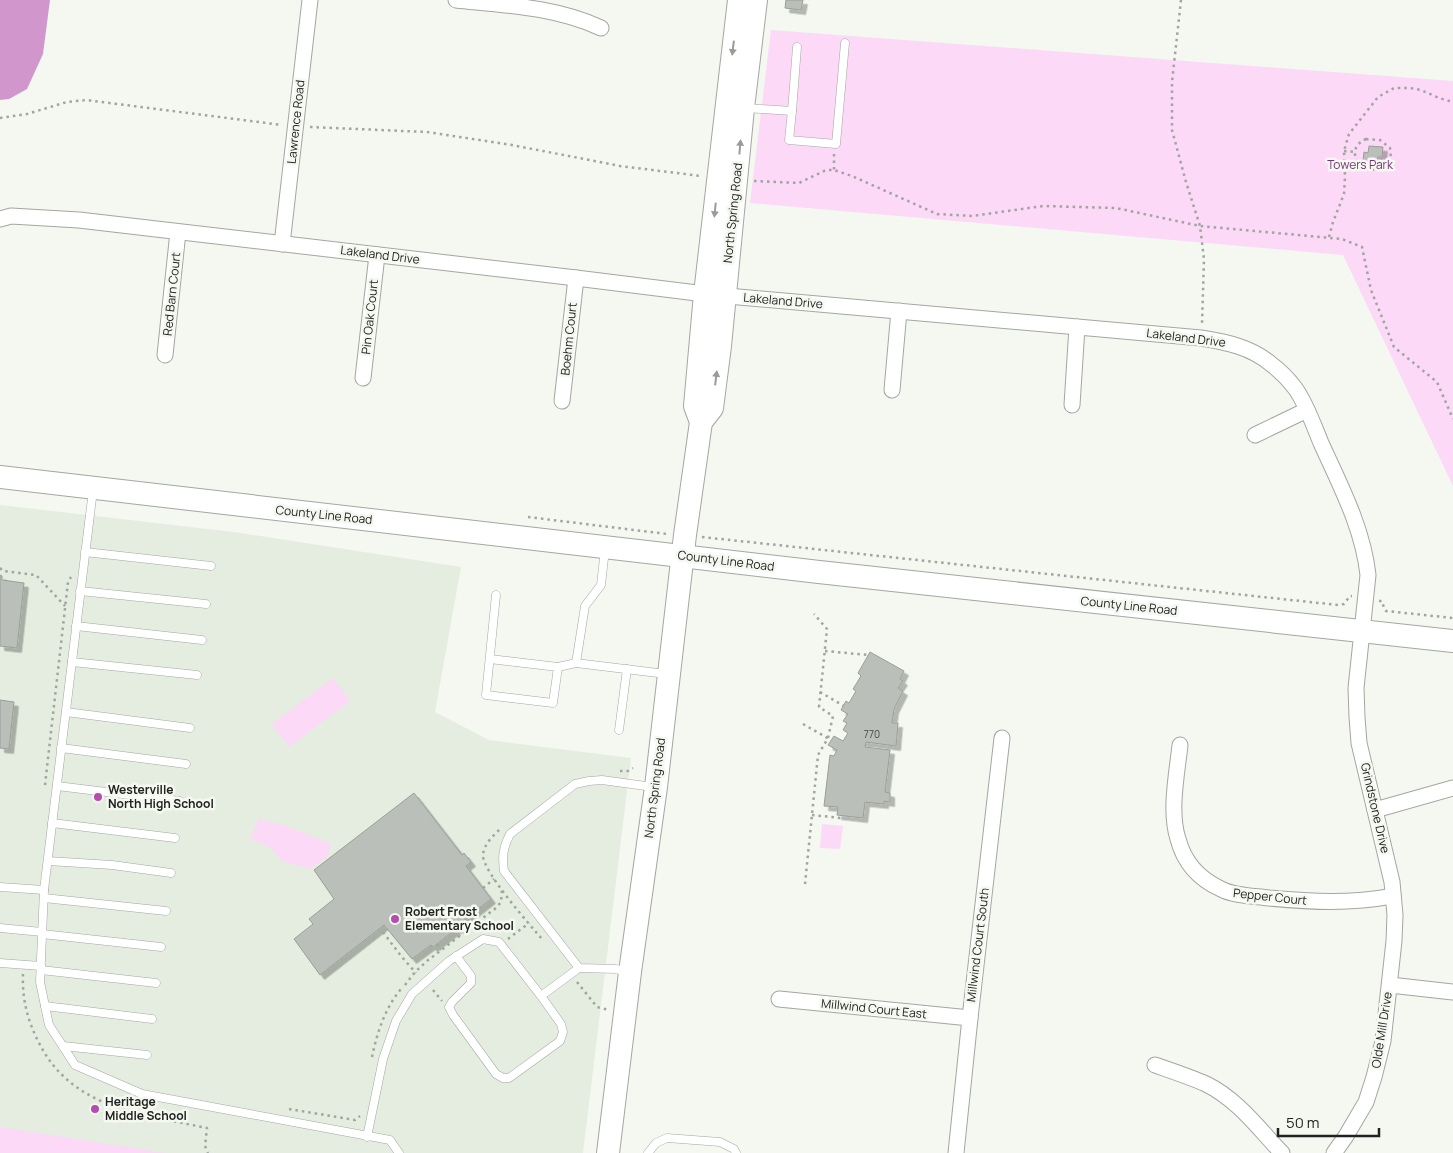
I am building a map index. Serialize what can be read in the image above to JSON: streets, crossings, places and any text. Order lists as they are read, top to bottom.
{
  "streets": {
    "main road": ["North Spring Road", "County Line Road"],
    "street": [
      "Lawrence Road",
      "Lakeland Drive",
      "Red Barn Court",
      "Pin Oak Court",
      "Boehm Court",
      "Grindstone Drive",
      "Pepper Court",
      "Millwind Court South",
      "Millwind Court East",
      "Olde Mill Drive"
    ]
  },
  "crossings": [
    ["Lawrence Road", "Lakeland Drive"],
    ["North Spring Road", "Lakeland Drive"],
    ["North Spring Road", "County Line Road"],
    ["Lakeland Drive", "Red Barn Court"],
    ["Lakeland Drive", "Pin Oak Court"],
    ["Lakeland Drive", "Boehm Court"],
    ["Lakeland Drive", "County Line Road"],
    ["Lakeland Drive", "Grindstone Drive"],
    ["County Line Road", "Grindstone Drive"],
    ["Grindstone Drive", "Pepper Court"],
    ["Grindstone Drive", "Olde Mill Drive"],
    ["Millwind Court South", "Millwind Court East"]
  ],
  "parks": ["Towers Park"],
  "places": ["Westerville North High School", "Robert Frost Elementary School", "Heritage Middle School"],
  "house_numbers": ["770"],
  "scale_bar": "50 m"
}
